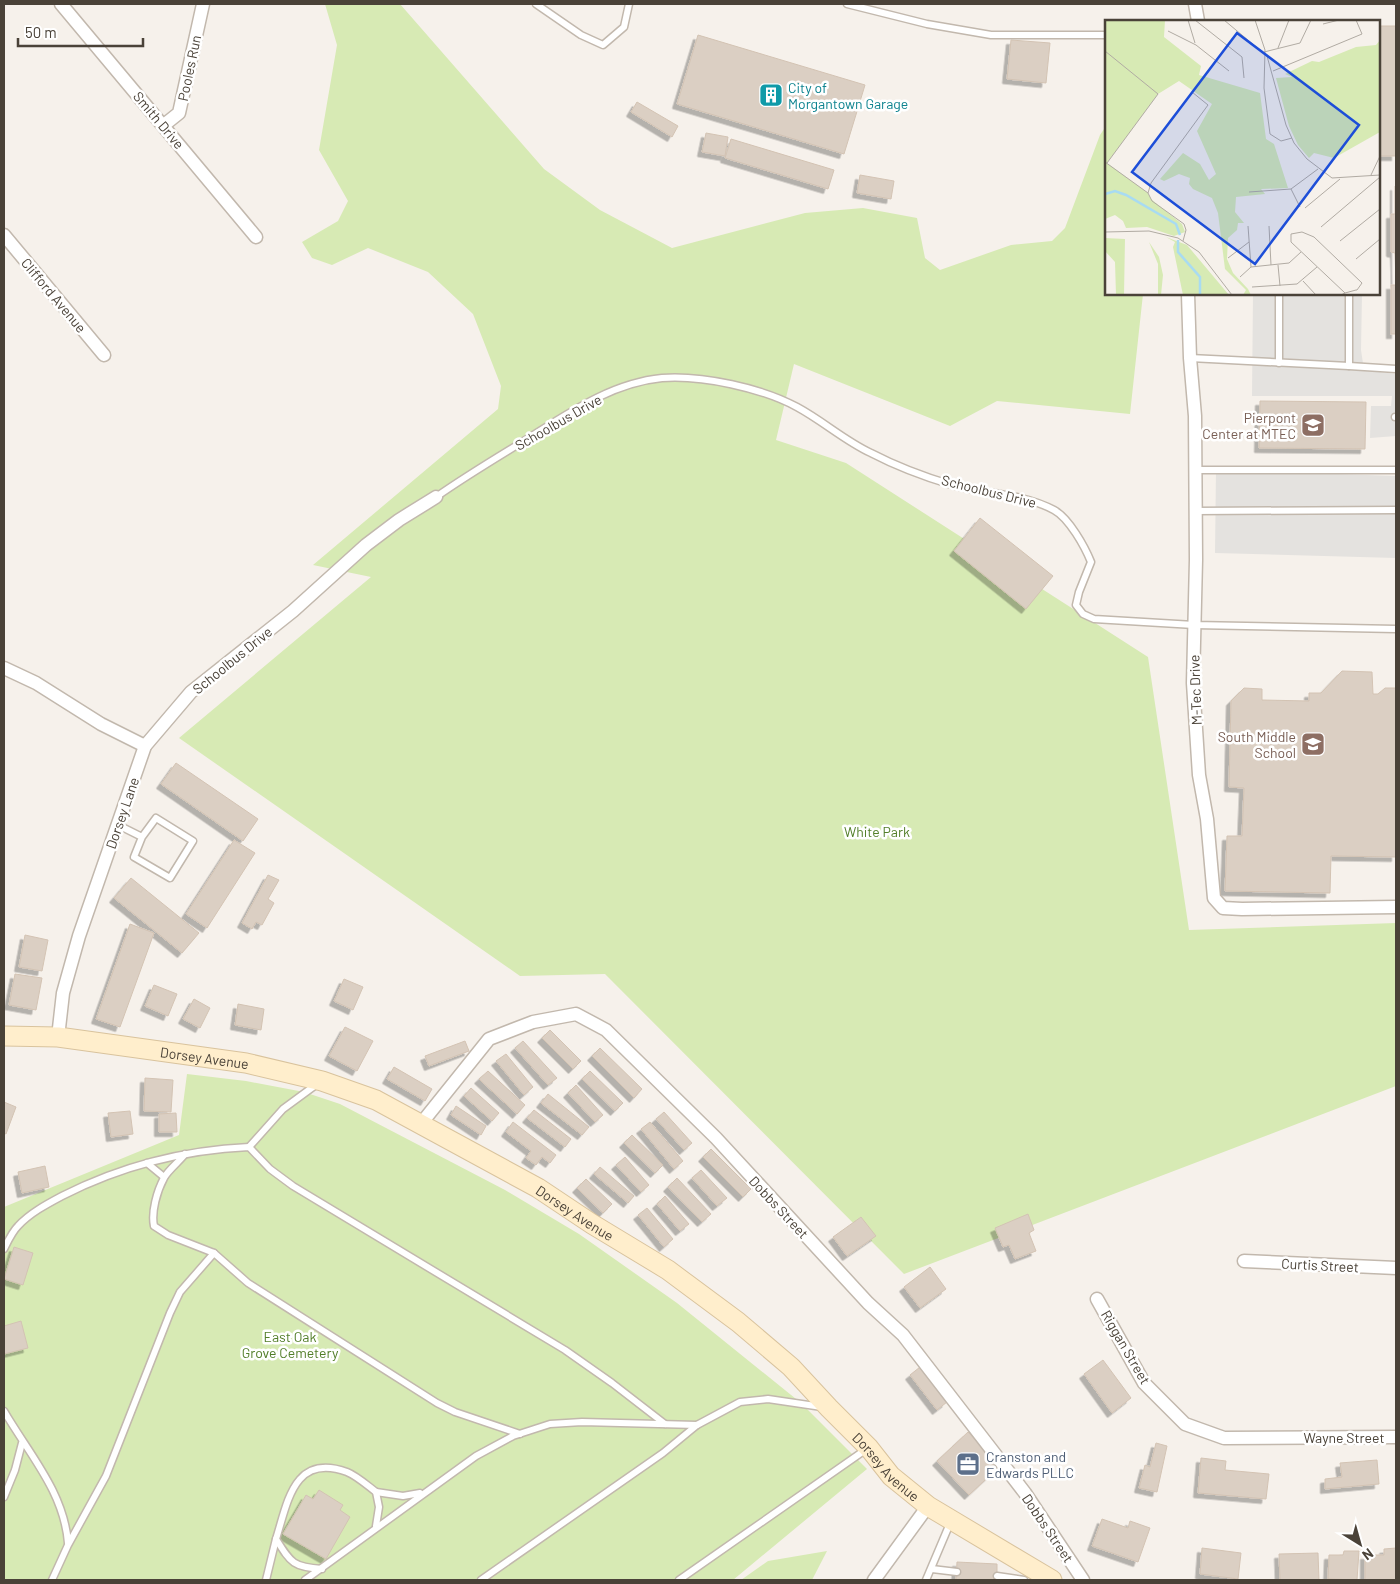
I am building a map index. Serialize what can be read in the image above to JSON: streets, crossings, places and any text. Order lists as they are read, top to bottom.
{
  "streets": {
    "street": [
      "Pooles Run",
      "Smith Drive",
      "Clifford Avenue",
      "Schoolbus Drive",
      "M-Tec Drive",
      "Dorsey Lane",
      "Dorsey Avenue",
      "Dobbs Street",
      "Curtis Street",
      "Riggan Street",
      "Wayne Street"
    ]
  },
  "crossings": [
    ["Pooles Run", "Smith Drive"],
    ["Schoolbus Drive", "M-Tec Drive"],
    ["Schoolbus Drive", "Dorsey Lane"],
    ["Dorsey Lane", "Dorsey Avenue"],
    ["Dorsey Avenue", "Dobbs Street"],
    ["Riggan Street", "Wayne Street"]
  ],
  "parks": ["White Park", "East Oak Grove Cemetery"],
  "places": {
    "building": ["City of Morgantown Garage"],
    "school or university": ["Pierpont Center at MTEC", "South Middle School"],
    "office": ["Cranston and Edwards PLLC"]
  },
  "scale_bar": "50 m",
  "north": "bottom right"
}
